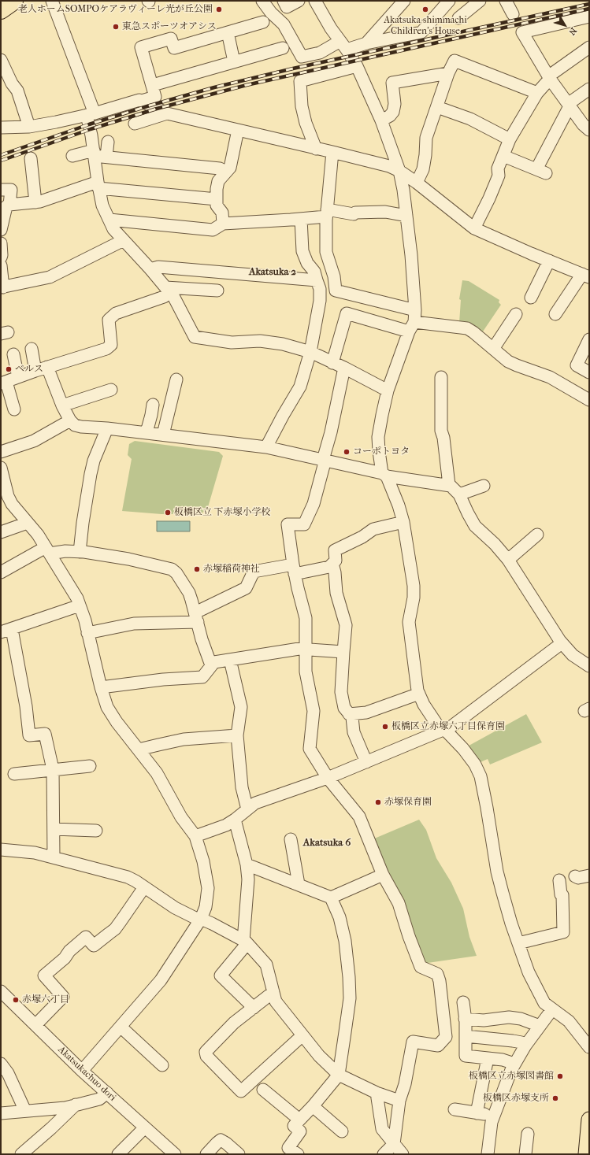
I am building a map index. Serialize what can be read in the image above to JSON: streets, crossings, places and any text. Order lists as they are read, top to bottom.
{
  "streets": {
    "street": ["Akatsukachuo dori"]
  },
  "districts": ["Akatsuka 2", "Akatsuka 6"],
  "places": [
    "老人ホームSOMPOケアラヴィーレ光が丘公園",
    "Akatsuka-shimmachi Children's House",
    "東急スポーツオアシス",
    "ベルス",
    "コーポトヨタ",
    "板橋区立 下赤塚小学校",
    "赤塚稲荷神社",
    "板橋区立赤塚六丁目保育園",
    "赤塚保育園",
    "赤塚六丁目",
    "板橋区立赤塚図書館",
    "板橋区赤塚支所"
  ],
  "north": "bottom right"
}
